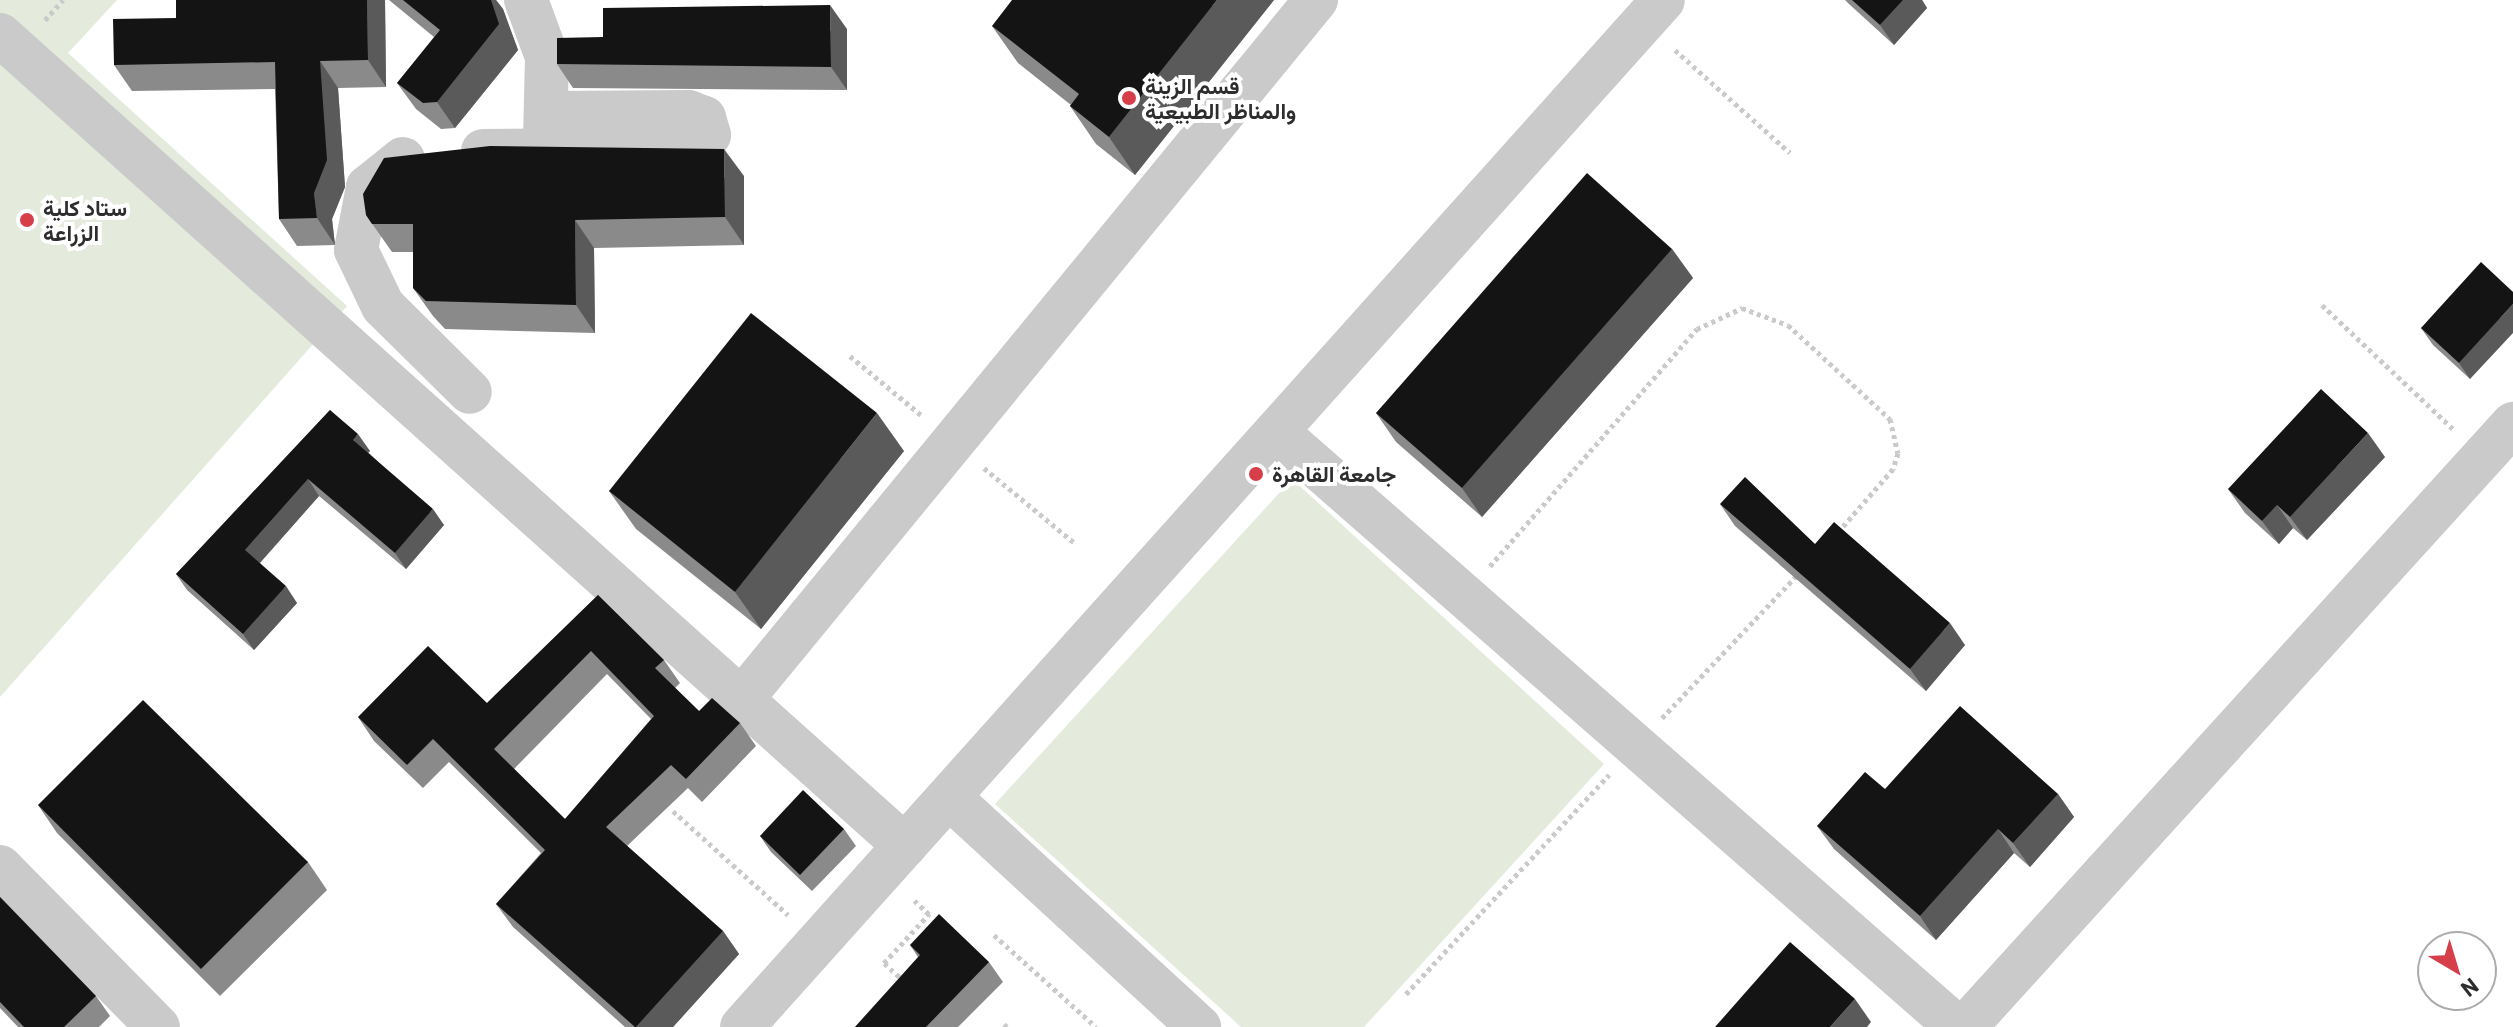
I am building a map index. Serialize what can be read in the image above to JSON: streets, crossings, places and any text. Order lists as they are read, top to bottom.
{
  "places": ["قسم الزينة والمناظر الطبيعية", "ستاد كلية الزراعة", "جامعة القاهرة"],
  "north": "bottom right"
}
